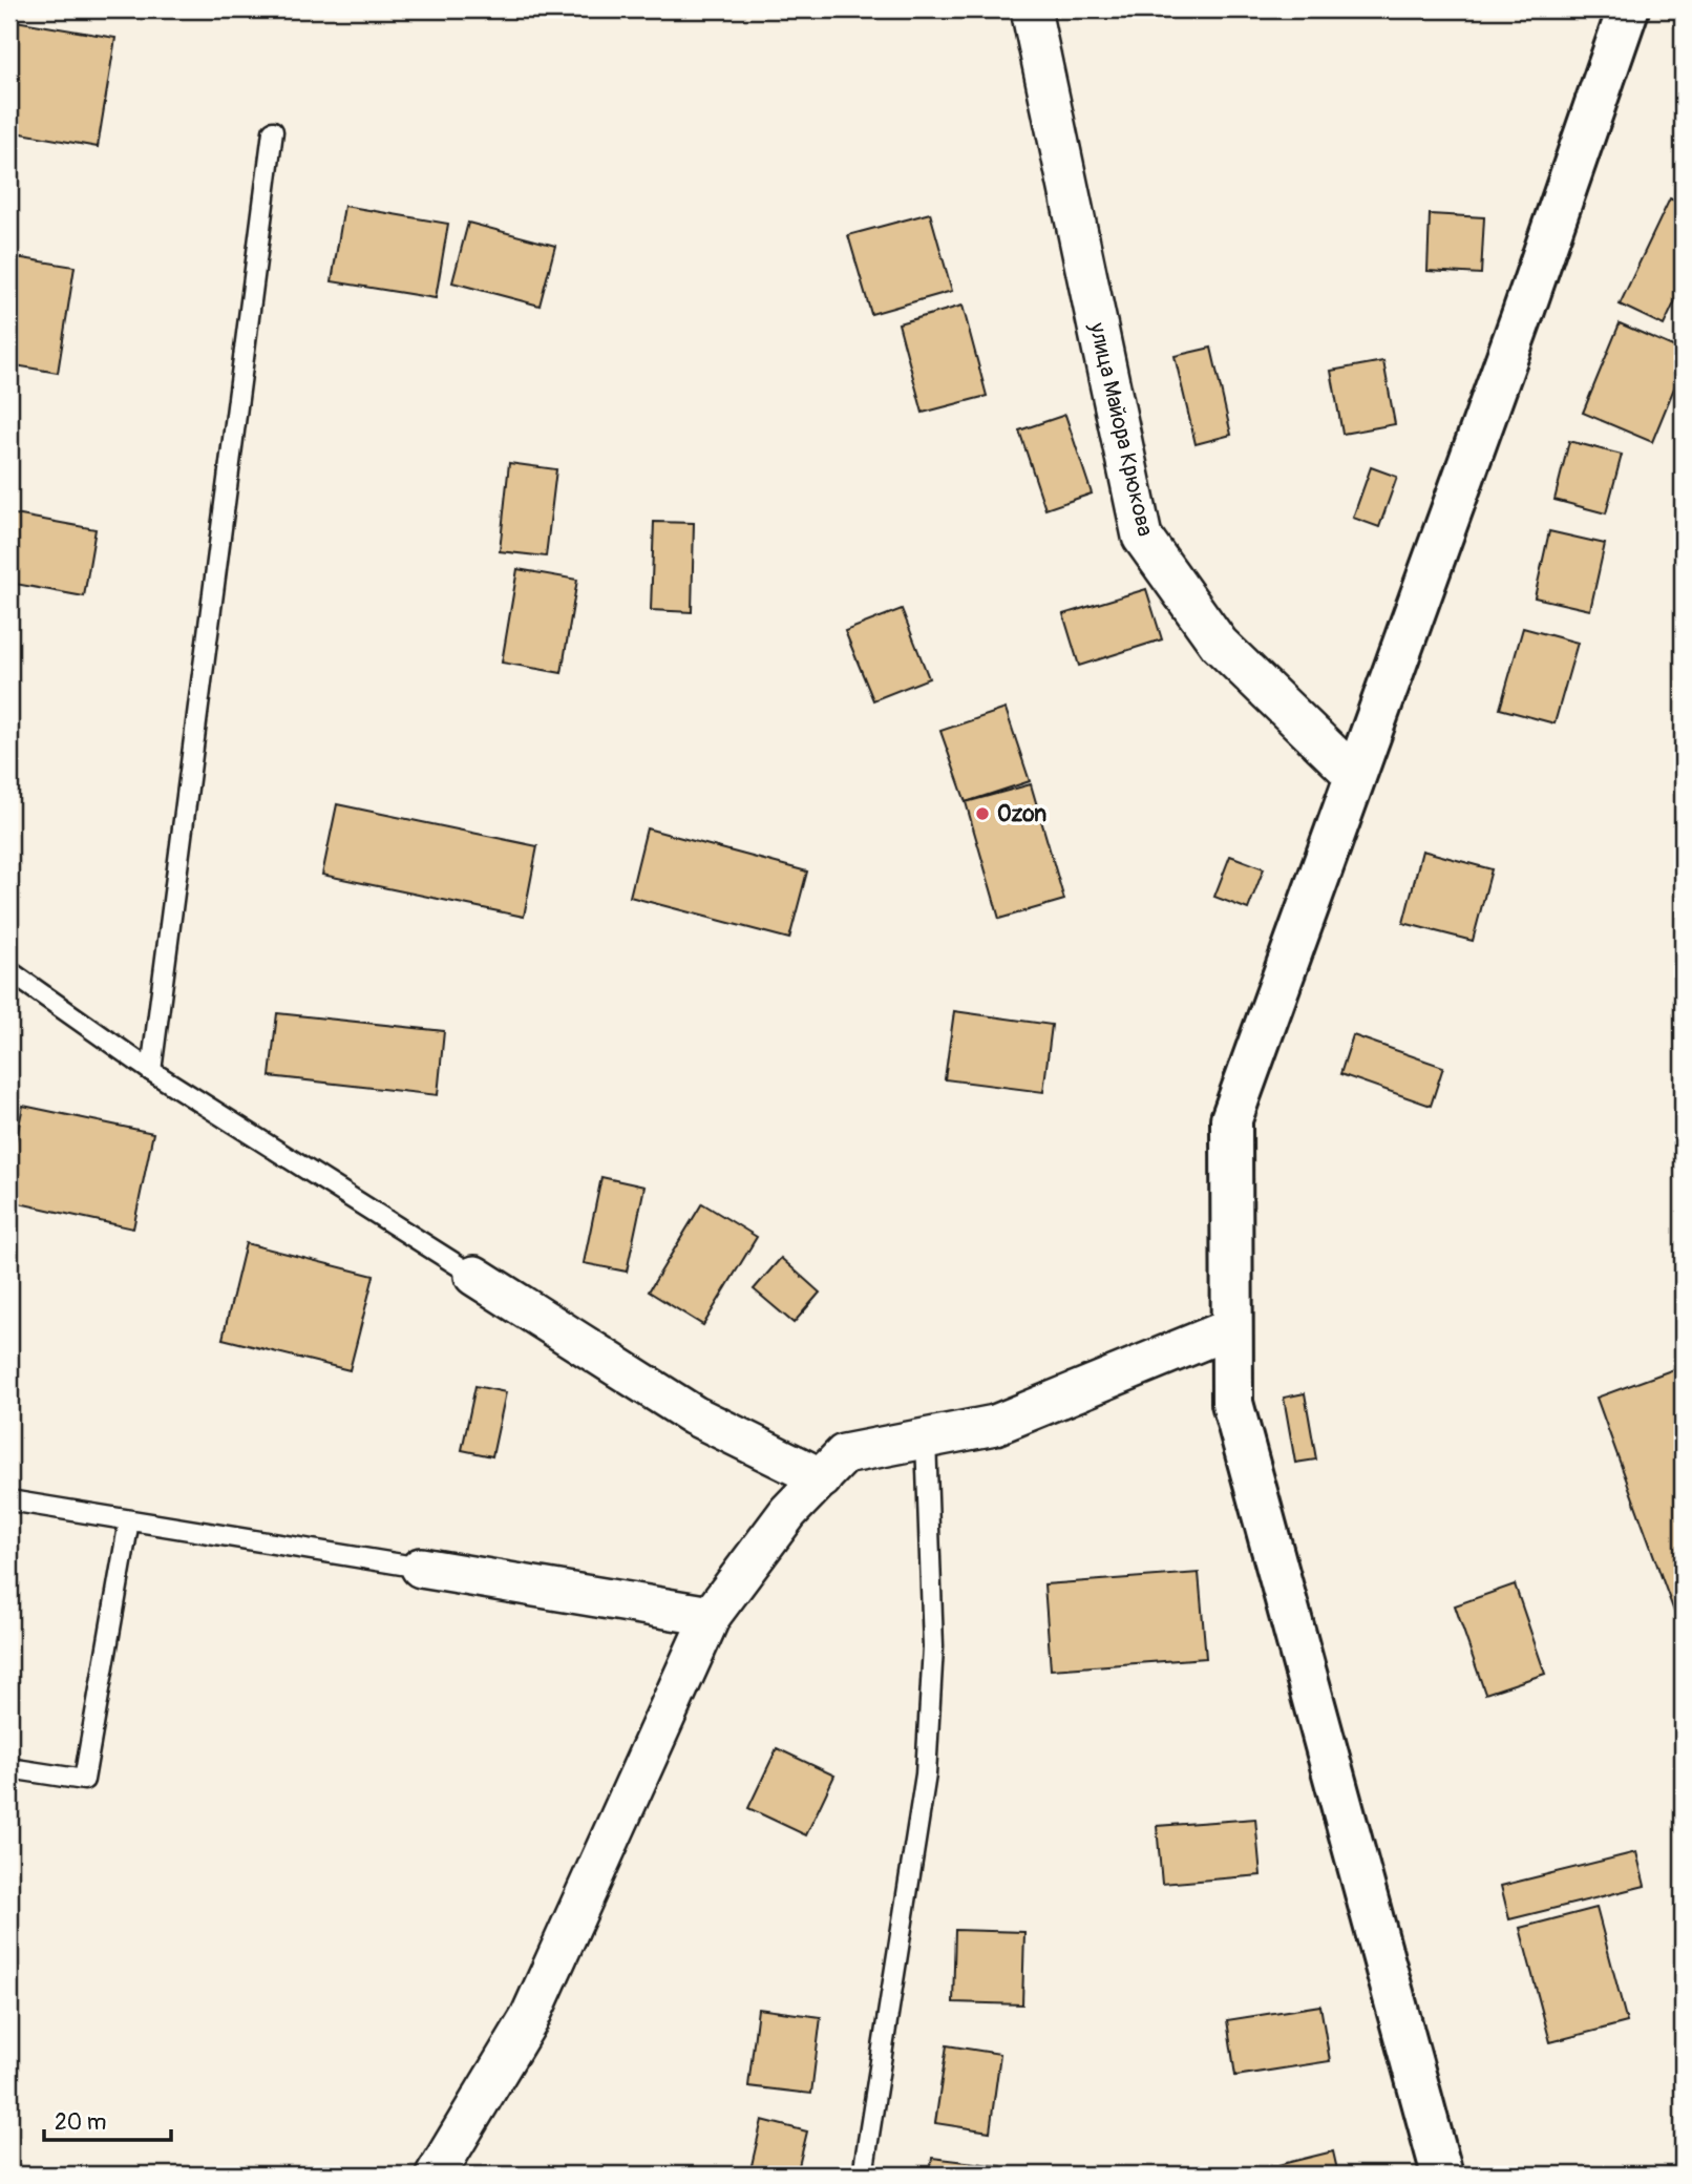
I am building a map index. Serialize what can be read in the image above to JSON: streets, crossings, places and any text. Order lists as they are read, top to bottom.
{
  "streets": {
    "street": ["улица Майора Крюкова"]
  },
  "places": ["Ozon"],
  "scale_bar": "20 m"
}
